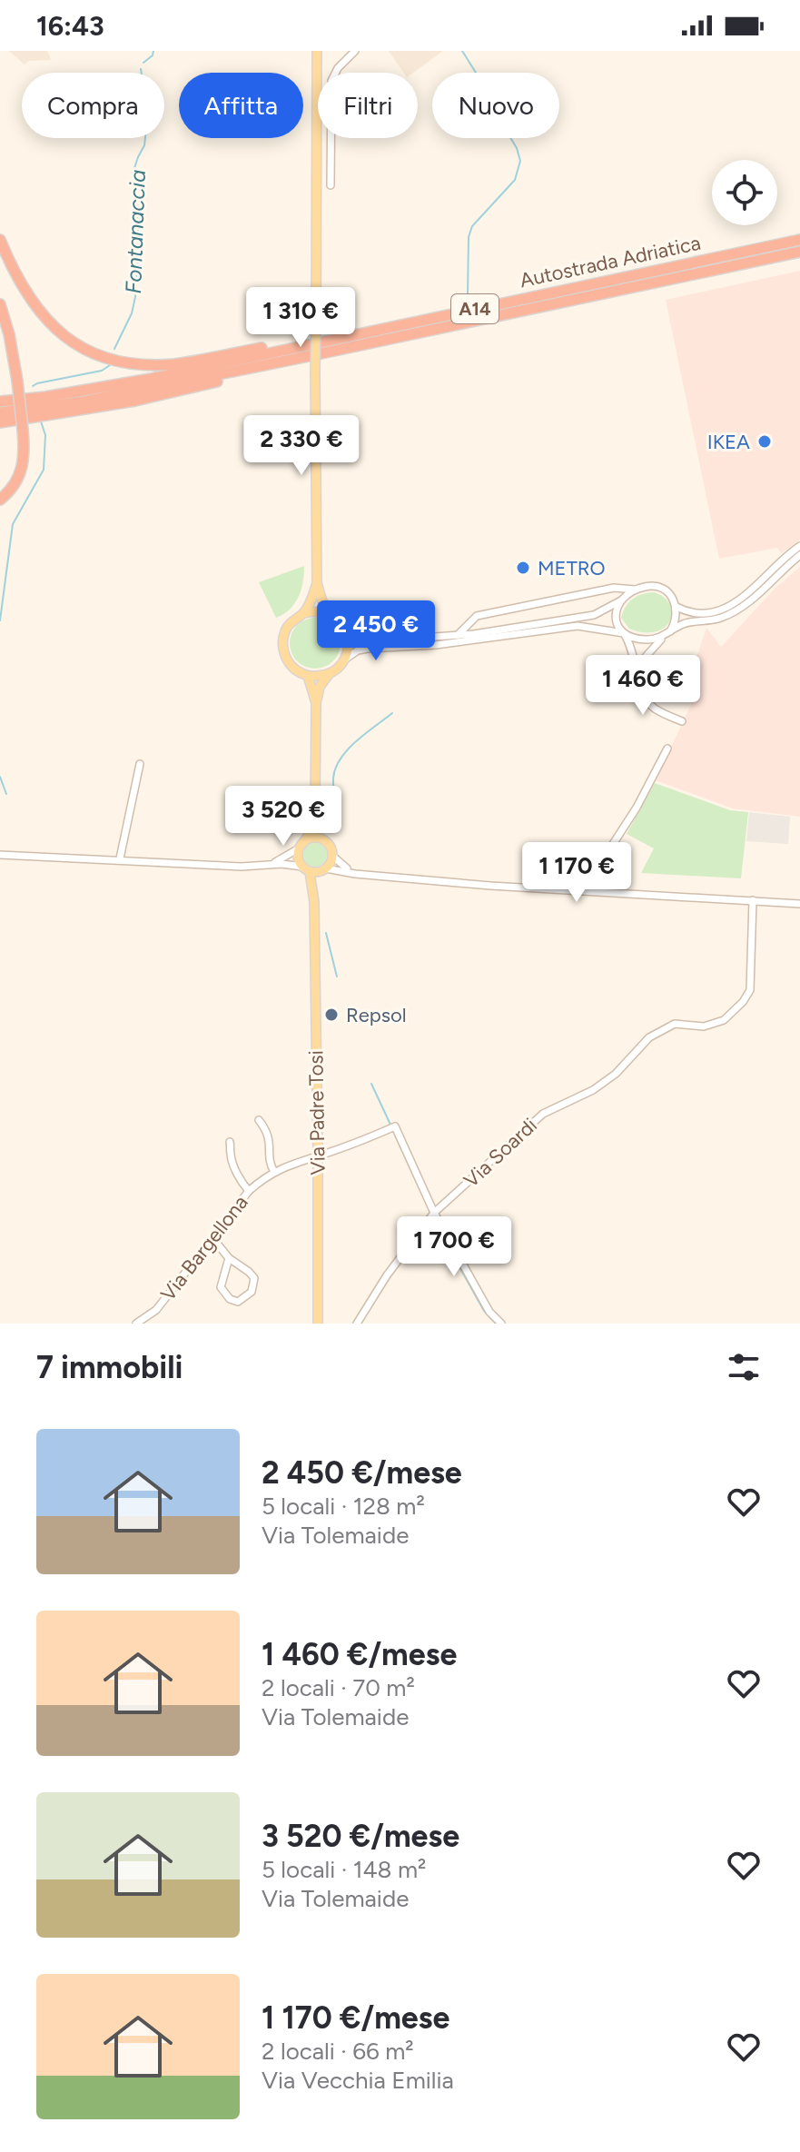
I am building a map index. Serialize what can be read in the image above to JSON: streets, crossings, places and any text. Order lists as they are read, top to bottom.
{
  "streets": {
    "highway": ["Autostrada Adriatica", "A14"],
    "main road": ["Via Padre Tosi"],
    "street": ["Via Soardi", "Via Bargellona"]
  },
  "crossings": [
    ["Via Padre Tosi", "Via Bargellona"],
    ["Via Soardi", "Via Bargellona"]
  ],
  "water": ["Fontanaccia"],
  "places": ["IKEA", "METRO", "Repsol"],
  "page": {
    "status": "16:43",
    "chip": [
      "Compra",
      "Affitta",
      "Filtri",
      "Nuovo"
    ],
    "price": [
      "1 310 €",
      "2 330 €",
      "2 450 €",
      "1 460 €",
      "3 520 €",
      "1 170 €",
      "1 700 €"
    ],
    "heading": "7 immobili",
    "list": [
      {
        "name": "2 450 €/mese",
        "note": "5 locali · 128 m² · Via Tolemaide"
      },
      {
        "name": "1 460 €/mese",
        "note": "2 locali · 70 m² · Via Tolemaide"
      },
      {
        "name": "3 520 €/mese",
        "note": "5 locali · 148 m² · Via Tolemaide"
      },
      {
        "name": "1 170 €/mese",
        "note": "2 locali · 66 m² · Via Vecchia Emilia"
      }
    ]
  }
}
